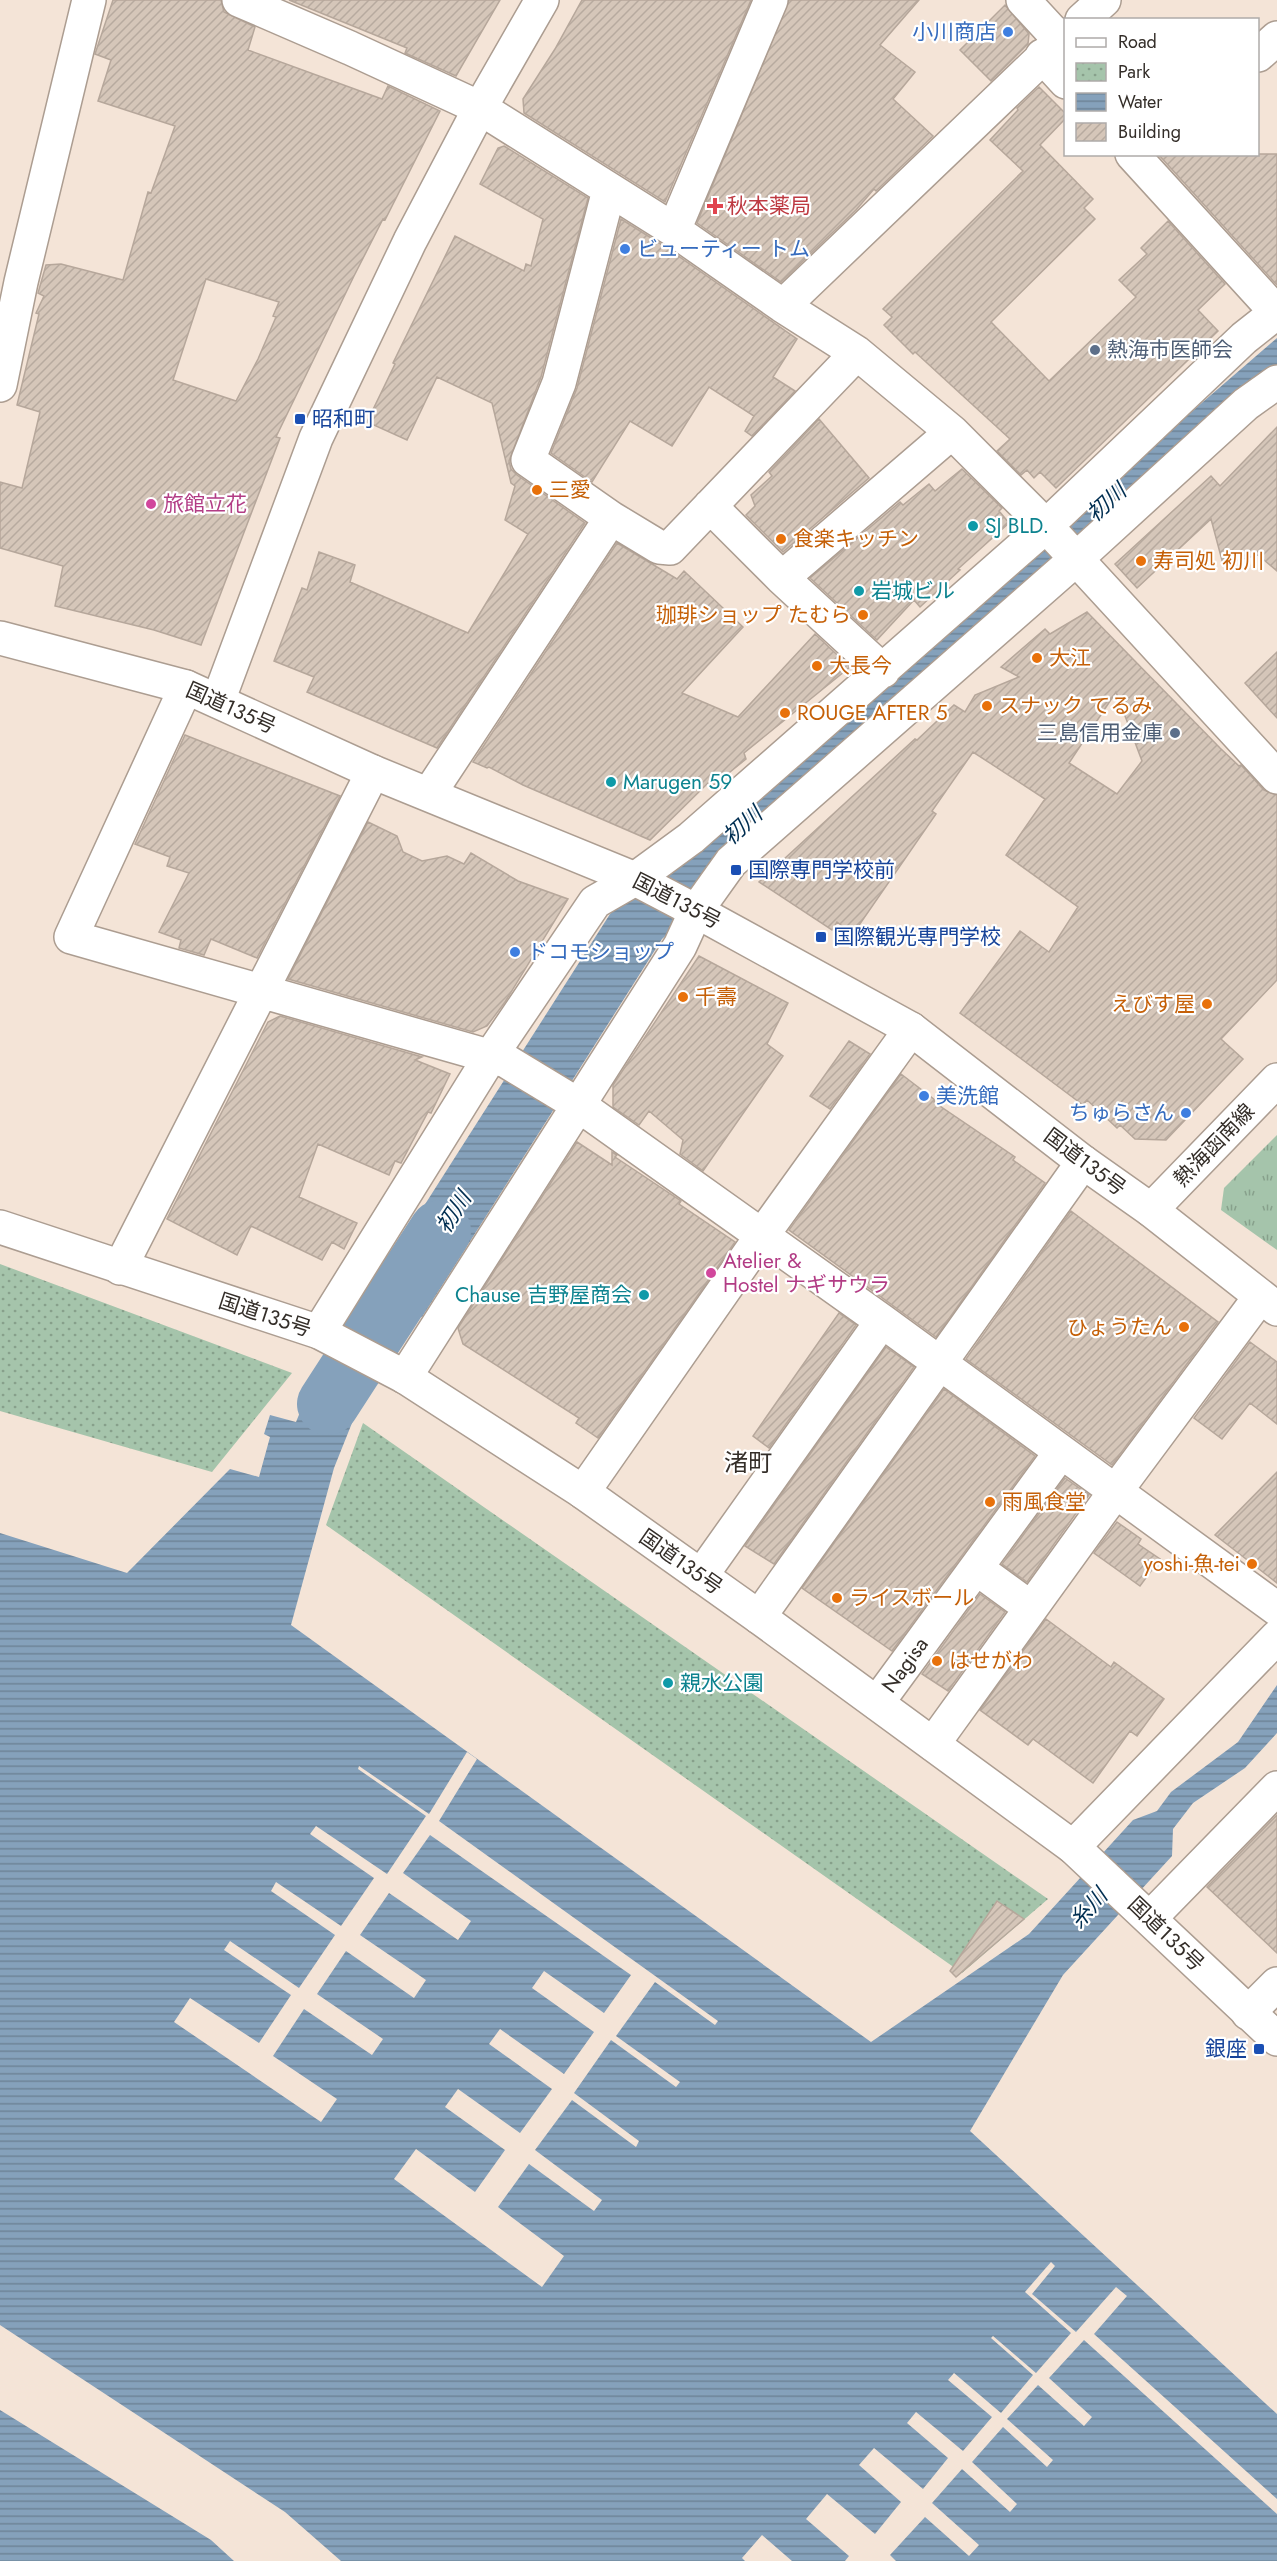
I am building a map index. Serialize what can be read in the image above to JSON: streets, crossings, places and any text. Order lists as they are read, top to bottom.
{
  "streets": {
    "main road": ["国道135号", "熱海函南線", "Nagisa"]
  },
  "crossings": [
    ["国道135号", "熱海函南線"],
    ["国道135号", "Nagisa"]
  ],
  "districts": ["渚町"],
  "water": ["初川", "糸川"],
  "places": {
    "other": [
      "小川商店",
      "ビューティー トム",
      "熱海市医師会",
      "三愛",
      "旅館立花",
      "SJ BLD.",
      "食楽キッチン",
      "寿司処 初川",
      "岩城ビル",
      "珈琲ショップ たむら",
      "大江",
      "大長今",
      "スナック てるみ",
      "ROUGE AFTER 5",
      "三島信用金庫",
      "Marugen 59",
      "ドコモショップ",
      "千壽",
      "えびす屋",
      "美洗館",
      "ちゅらさん",
      "Atelier & Hostel ナギサウラ",
      "Chause 吉野屋商会",
      "ひょうたん",
      "雨風食堂",
      "yoshi-魚-tei",
      "ライスボール",
      "はせがわ",
      "親水公園"
    ],
    "health": ["秋本薬局"],
    "transit": [
      "昭和町",
      "国際専門学校前",
      "国際観光専門学校",
      "銀座"
    ]
  },
  "legend": [
    "Road",
    "Park",
    "Water",
    "Building"
  ]
}
